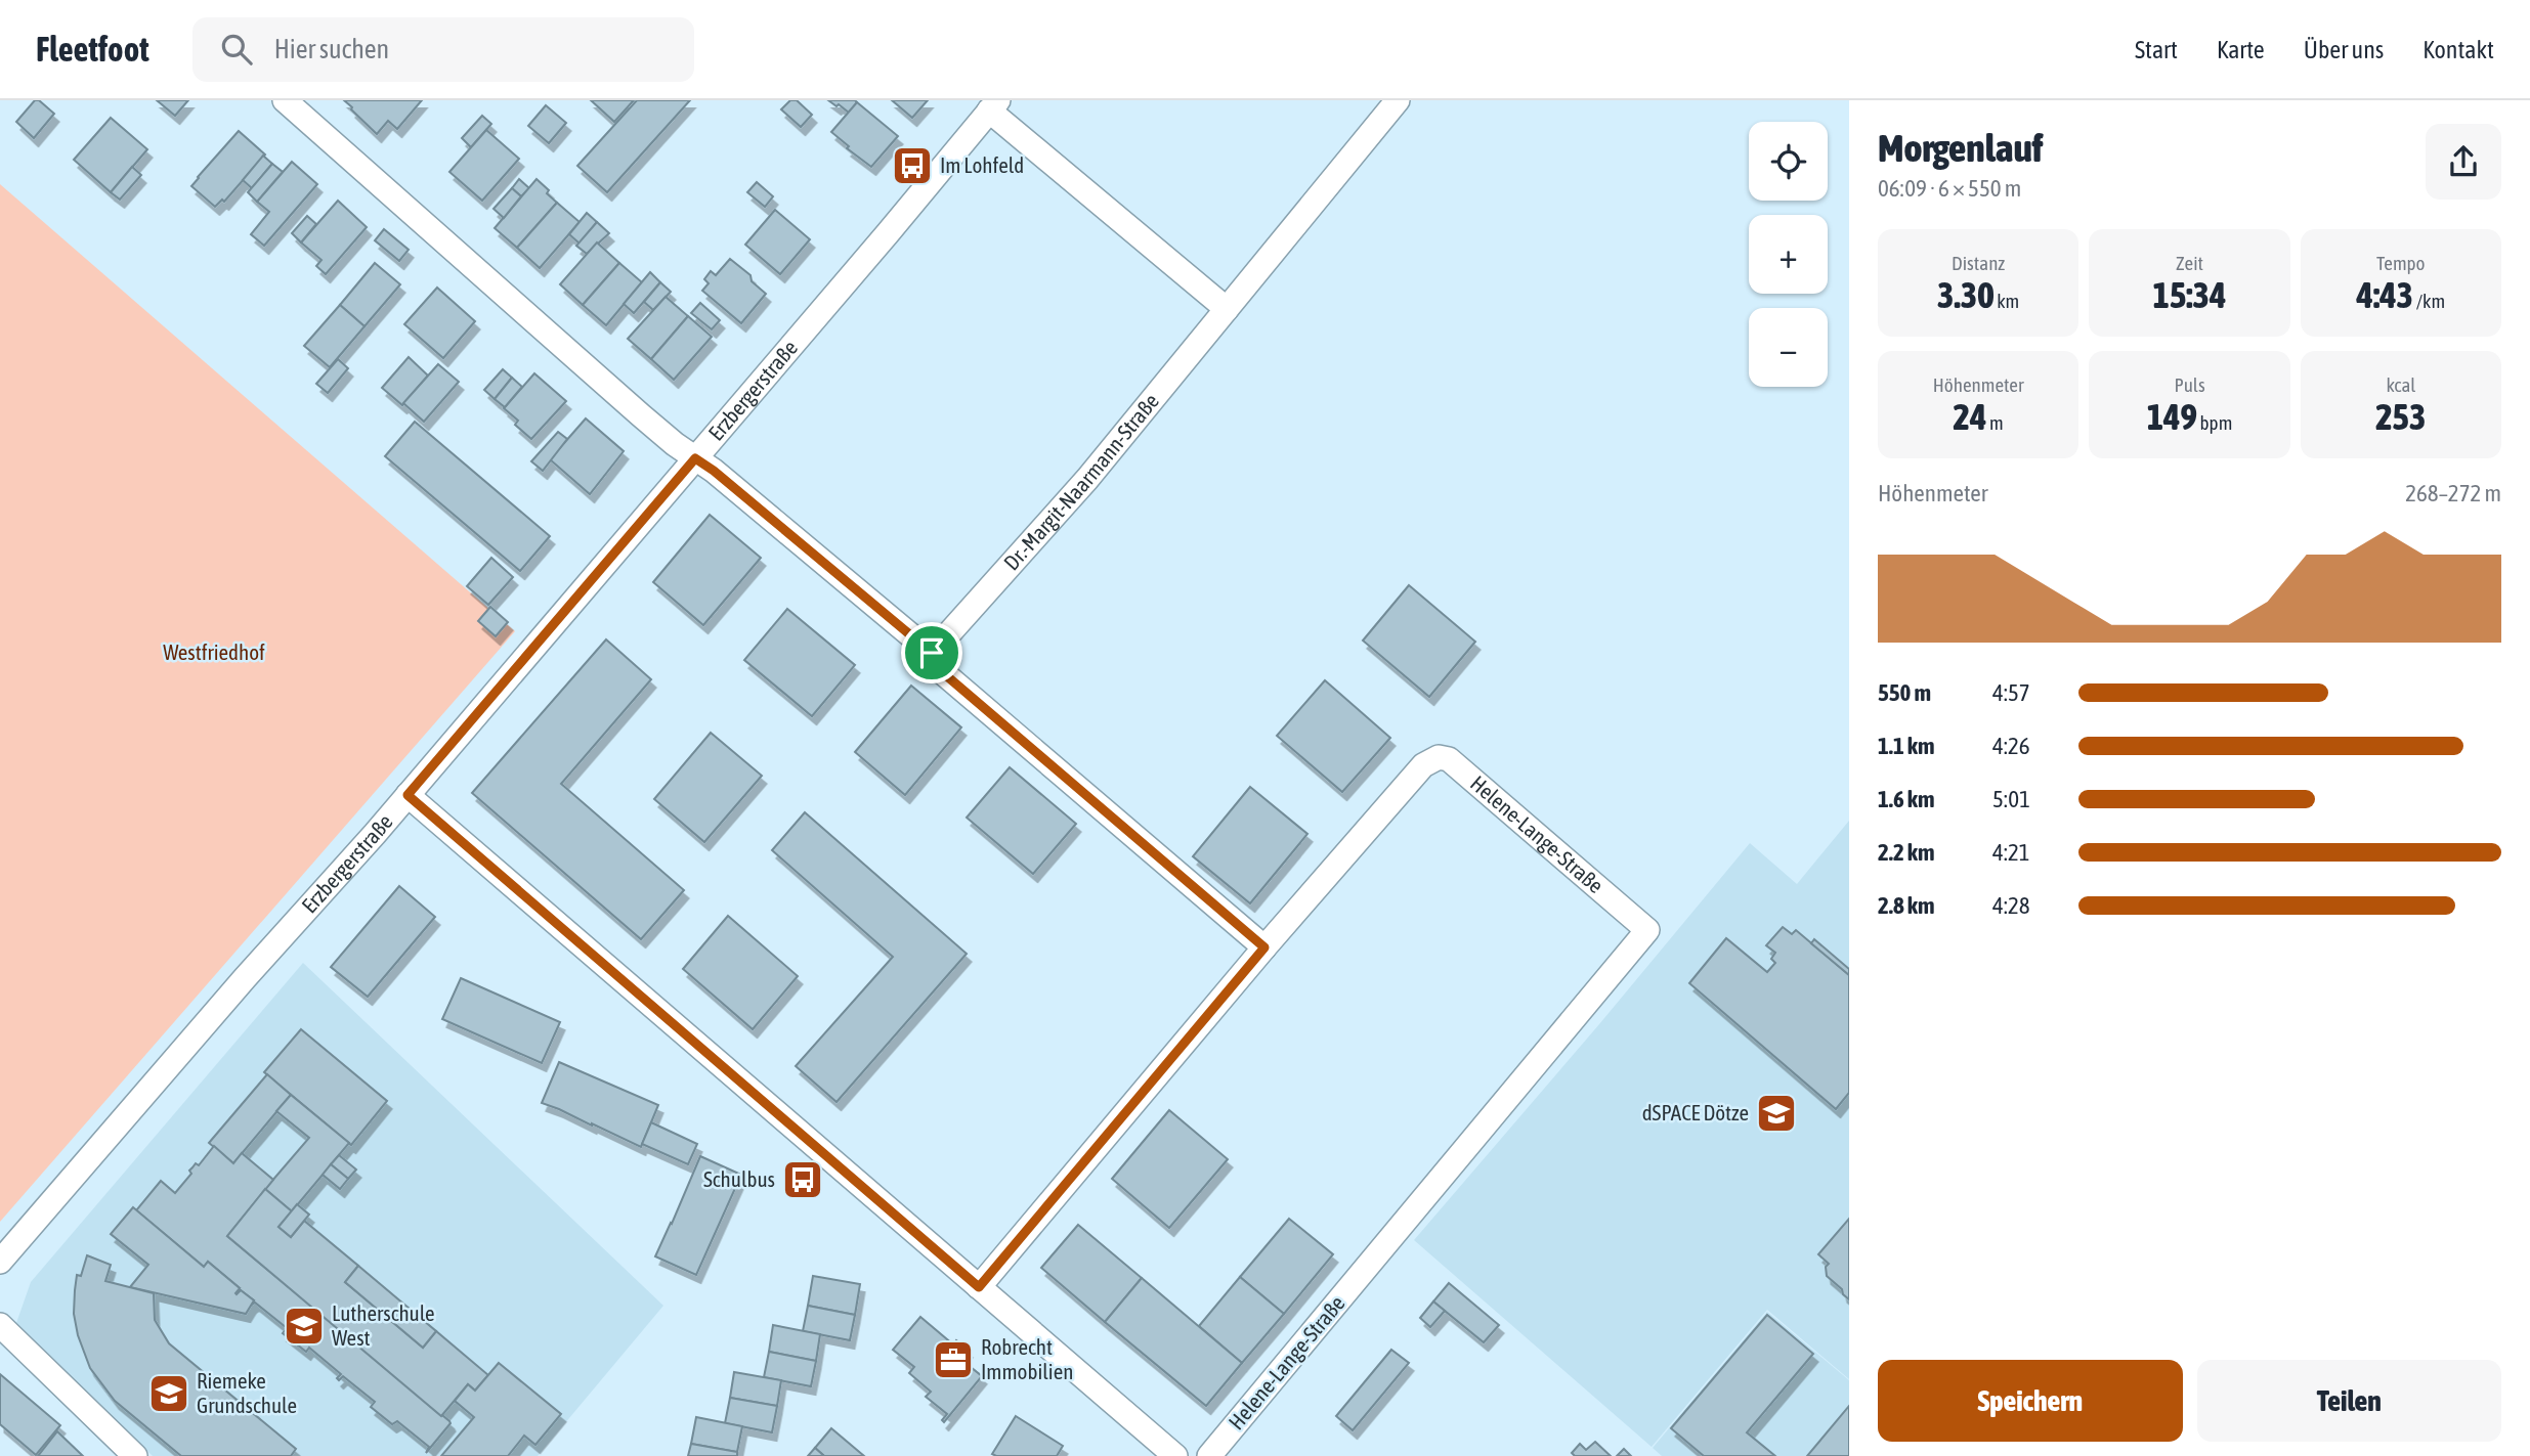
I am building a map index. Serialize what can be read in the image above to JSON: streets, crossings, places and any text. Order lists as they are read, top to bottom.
{
  "streets": {
    "street": ["Erzbergerstraße", "Dr.-Margit-Naarmann-Straße", "Helene-Lange-Straße"]
  },
  "parks": ["Westfriedhof"],
  "places": {
    "bus stop": ["Im Lohfeld", "Schulbus"],
    "school or university": ["dSPACE Dötze", "Lutherschule West", "Riemeke Grundschule"],
    "office": ["Robrecht Immobilien"]
  },
  "page": {
    "header": "Fleetfoot",
    "search": "Hier suchen",
    "nav": [
      "Start",
      "Karte",
      "Über uns",
      "Kontakt"
    ],
    "heading": ["Morgenlauf", "06:09 · 6 × 550 m"],
    "map_buttons": ["+", "−"],
    "stats": [
      ["Distanz", "3.30 km"],
      ["Zeit", "15:34"],
      ["Tempo", "4:43 /km"],
      ["Höhenmeter", "24 m"],
      ["Puls", "149 bpm"],
      ["kcal", "253"]
    ],
    "chart": ["Höhenmeter", "268–272 m"],
    "list": [
      {
        "name": "550 m",
        "note": "4:57"
      },
      {
        "name": "1.1 km",
        "note": "4:26"
      },
      {
        "name": "1.6 km",
        "note": "5:01"
      },
      {
        "name": "2.2 km",
        "note": "4:21"
      },
      {
        "name": "2.8 km",
        "note": "4:28"
      }
    ],
    "buttons": ["Speichern", "Teilen"]
  }
}
